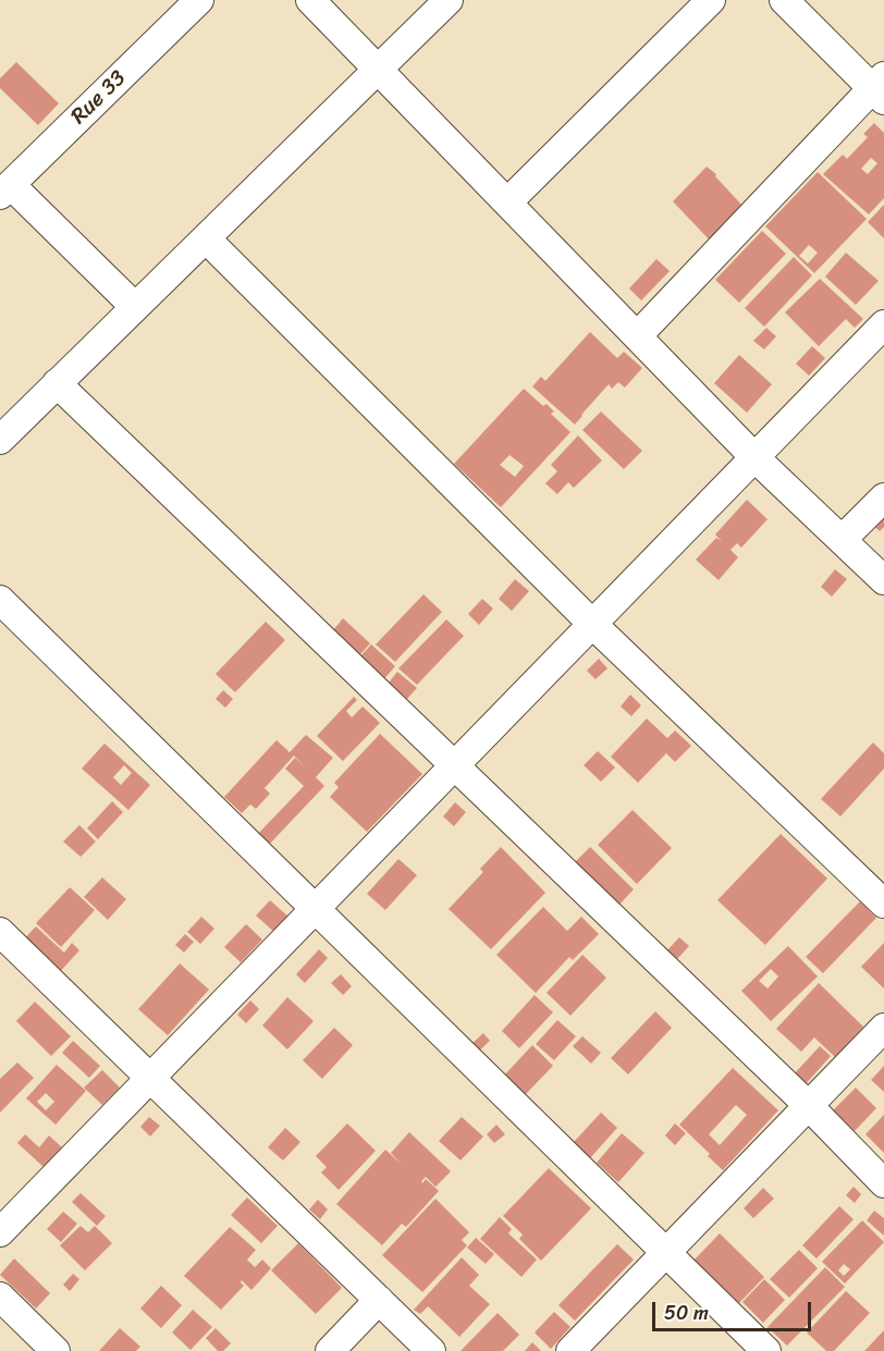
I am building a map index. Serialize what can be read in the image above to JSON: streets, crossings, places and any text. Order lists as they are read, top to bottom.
{
  "streets": {
    "street": ["Rue 33"]
  },
  "scale_bar": "50 m"
}
